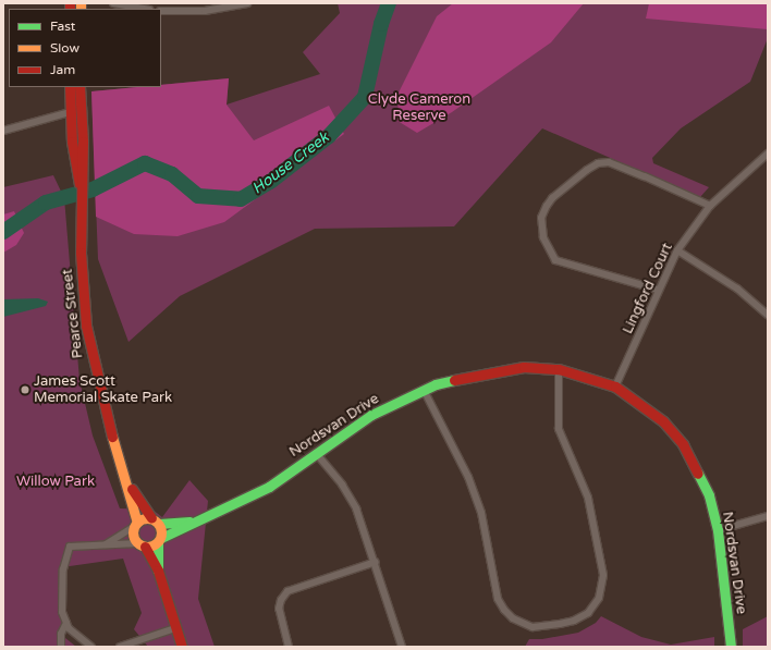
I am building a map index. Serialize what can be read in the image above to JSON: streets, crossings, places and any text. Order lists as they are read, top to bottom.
{
  "streets": {
    "street": ["Lingford Court", "Pearce Street", "Nordsvan Drive"]
  },
  "crossings": [
    ["Lingford Court", "Nordsvan Drive"],
    ["Pearce Street", "Nordsvan Drive"]
  ],
  "water": ["House Creek"],
  "parks": ["Clyde Cameron Reserve", "Willow Park"],
  "places": ["James Scott Memorial Skate Park"],
  "legend": ["Fast", "Slow", "Jam"]
}
